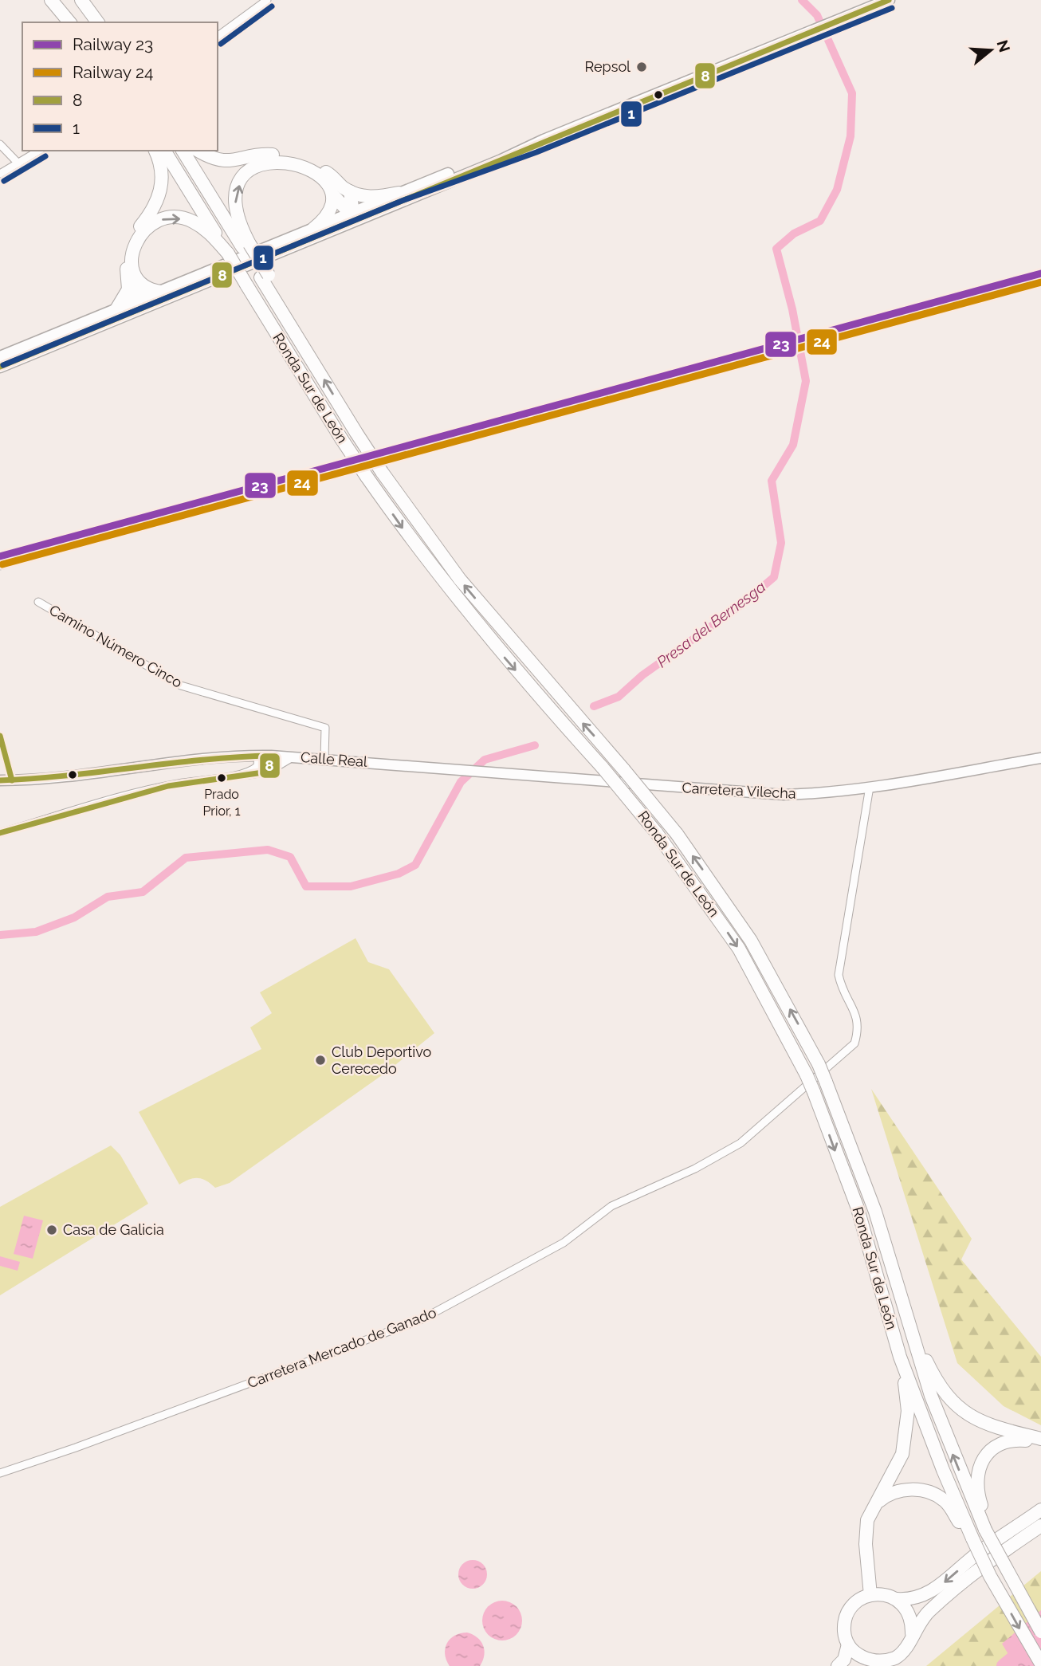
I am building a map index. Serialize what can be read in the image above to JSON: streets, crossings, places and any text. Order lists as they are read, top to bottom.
{
  "streets": {
    "highway": ["Ronda Sur de León"],
    "street": [
      "Camino Número Cinco",
      "Calle Real",
      "Carretera Vilecha",
      "Carretera Mercado de Ganado"
    ]
  },
  "crossings": [
    ["Camino Número Cinco", "Calle Real"],
    ["Calle Real", "Carretera Vilecha"],
    ["Carretera Vilecha", "Carretera Mercado de Ganado"]
  ],
  "water": ["Presa del Bernesga"],
  "places": [
    "Repsol",
    "Prado Prior, 1",
    "Club Deportivo Cerecedo",
    "Casa de Galicia"
  ],
  "lines": [
    "transit line 8",
    "transit line 1",
    "rail line 23",
    "rail line 24"
  ],
  "legend": [
    "Railway 23",
    "Railway 24",
    "8",
    "1"
  ],
  "north": "right"
}
